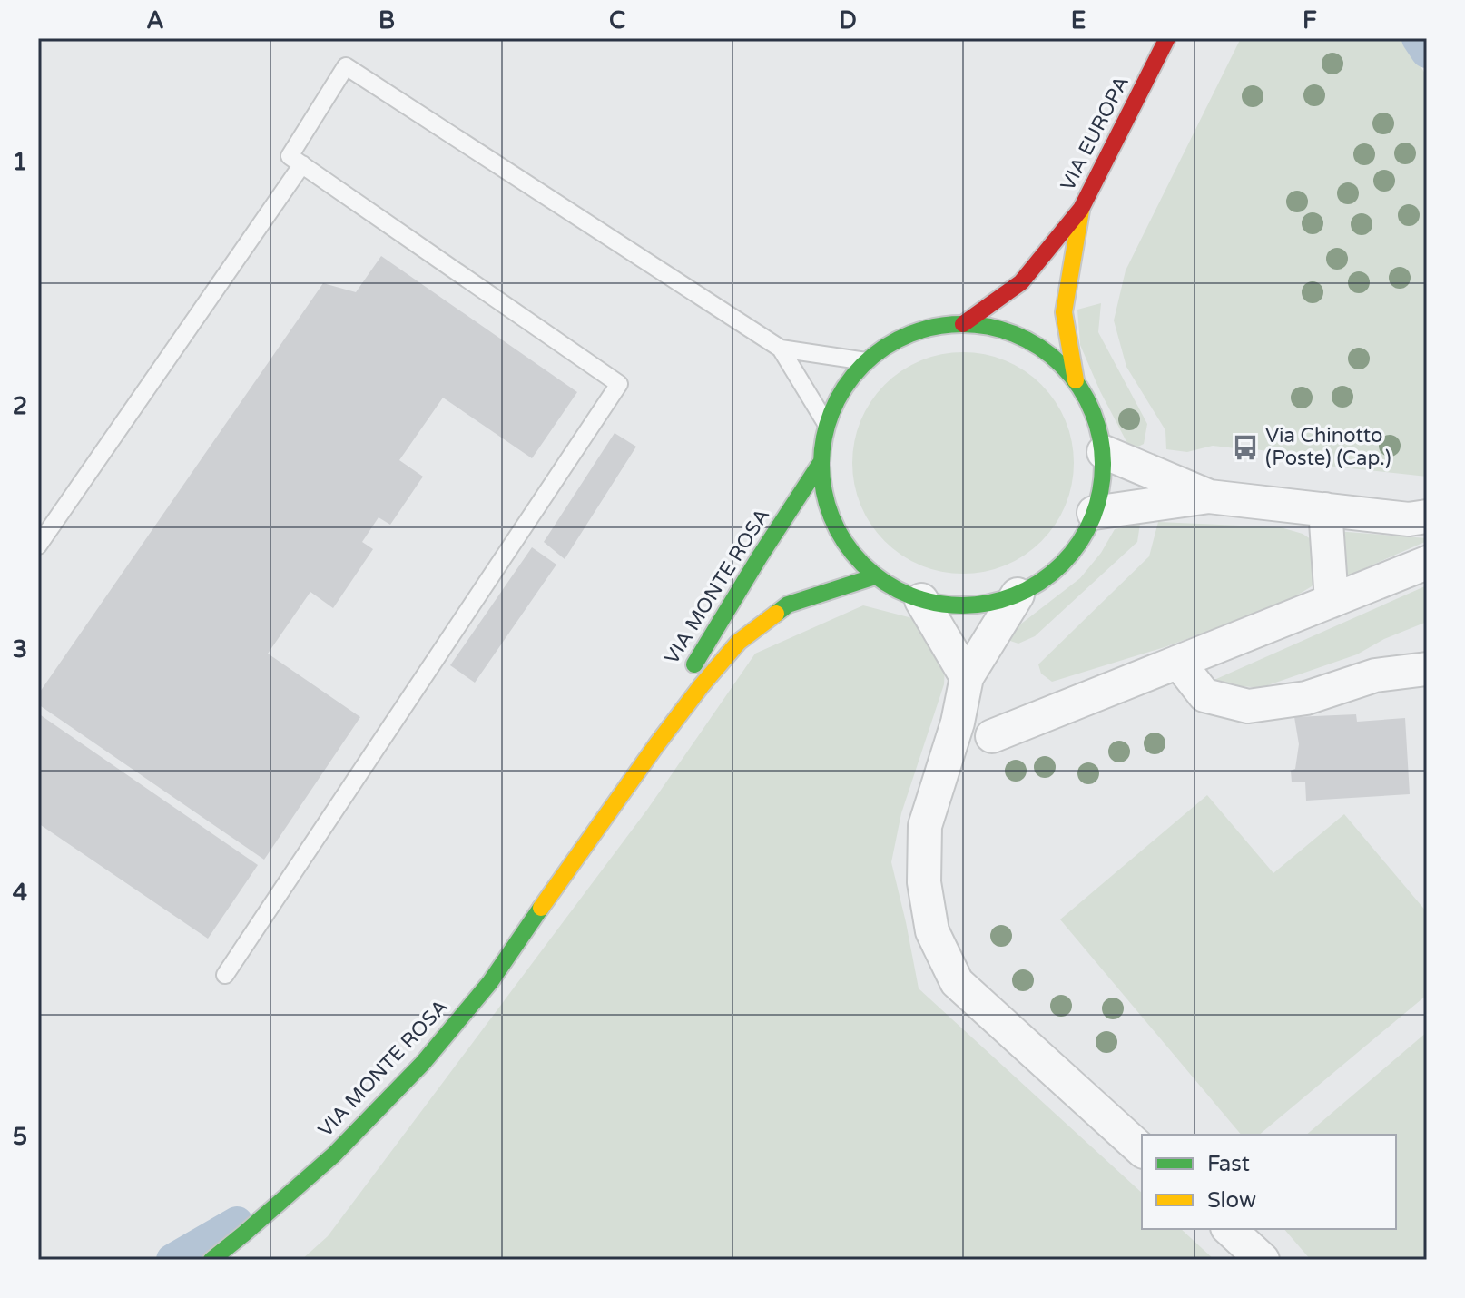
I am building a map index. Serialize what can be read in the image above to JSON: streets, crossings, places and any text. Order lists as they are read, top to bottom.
{
  "streets": {
    "main road": ["VIA EUROPA", "VIA MONTE ROSA"]
  },
  "places": {
    "bus stop": ["Via Chinotto (Poste) (Cap.)"]
  },
  "legend": ["Fast", "Slow"],
  "grid": {
    "columns": [
      "A",
      "B",
      "C",
      "D",
      "E",
      "F"
    ],
    "rows": [
      "1",
      "2",
      "3",
      "4",
      "5"
    ]
  }
}
